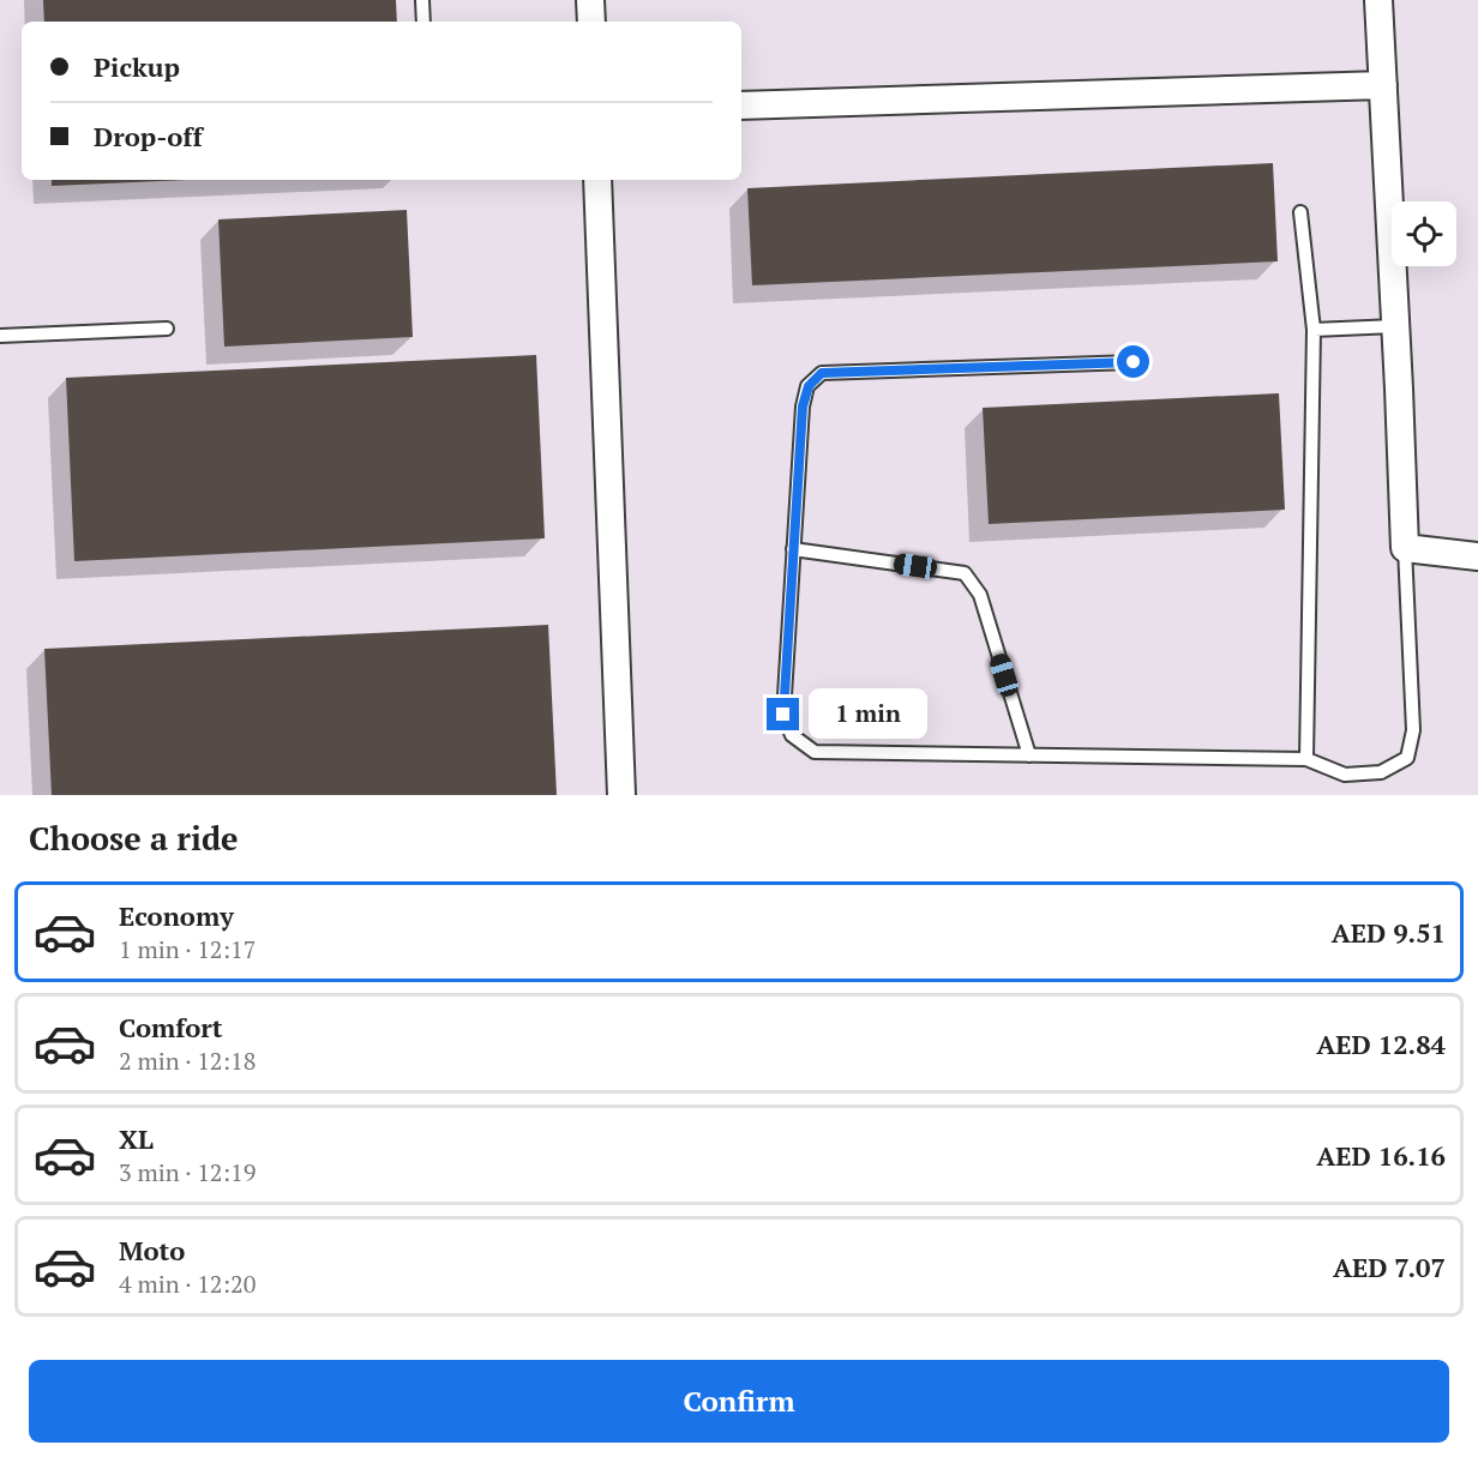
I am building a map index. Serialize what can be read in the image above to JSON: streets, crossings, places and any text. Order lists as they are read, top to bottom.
{
  "page": {
    "banner": ["Pickup", "Drop-off"],
    "bubble": "1 min",
    "heading": "Choose a ride",
    "list": [
      {
        "name": "Economy",
        "note": "1 min · 12:17",
        "value": "AED 9.51"
      },
      {
        "name": "Comfort",
        "note": "2 min · 12:18",
        "value": "AED 12.84"
      },
      {
        "name": "XL",
        "note": "3 min · 12:19",
        "value": "AED 16.16"
      },
      {
        "name": "Moto",
        "note": "4 min · 12:20",
        "value": "AED 7.07"
      }
    ],
    "buttons": "Confirm"
  }
}
